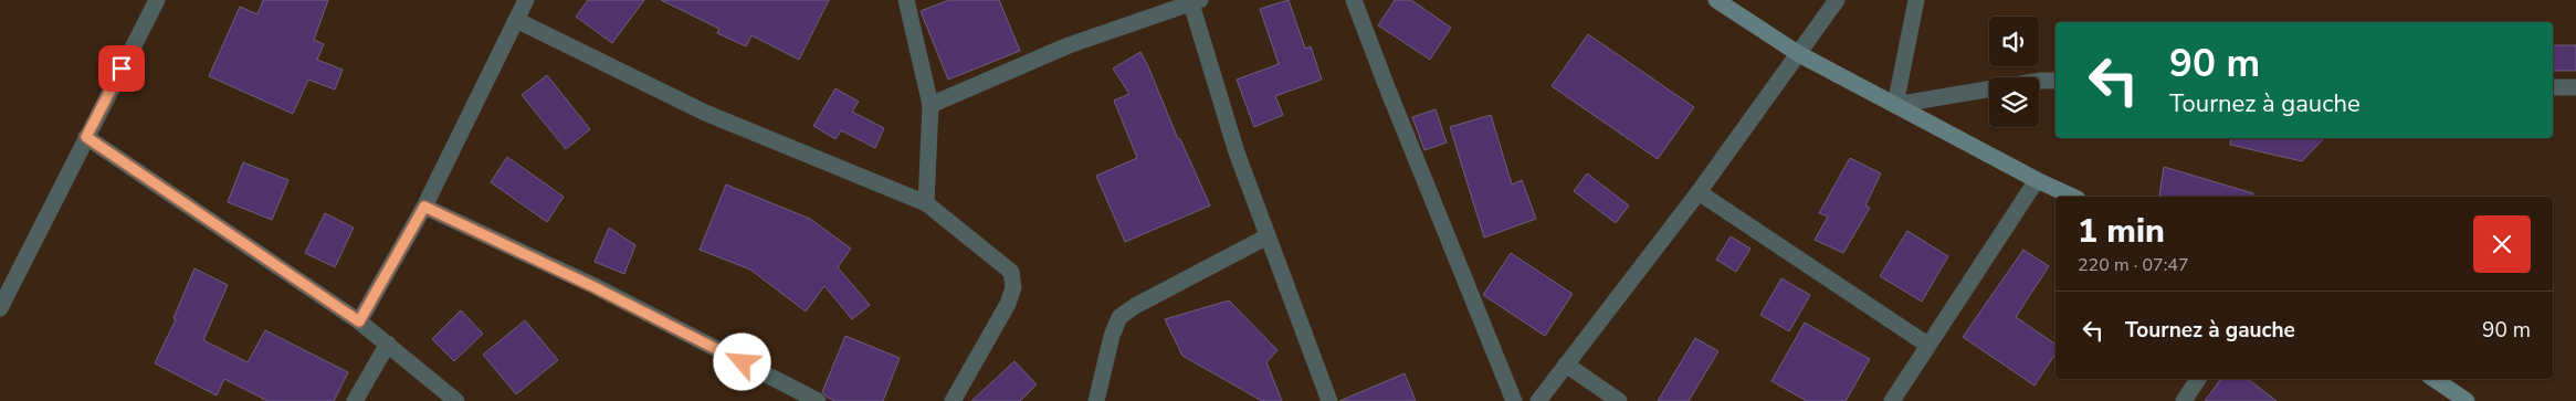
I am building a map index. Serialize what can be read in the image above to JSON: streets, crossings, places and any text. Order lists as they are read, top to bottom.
{
  "page": {
    "turn": ["90 m", "Tournez à gauche"],
    "heading": ["1 min", "220 m · 07:47"],
    "list": [
      {
        "name": "Tournez à gauche",
        "value": "90 m"
      }
    ]
  }
}
